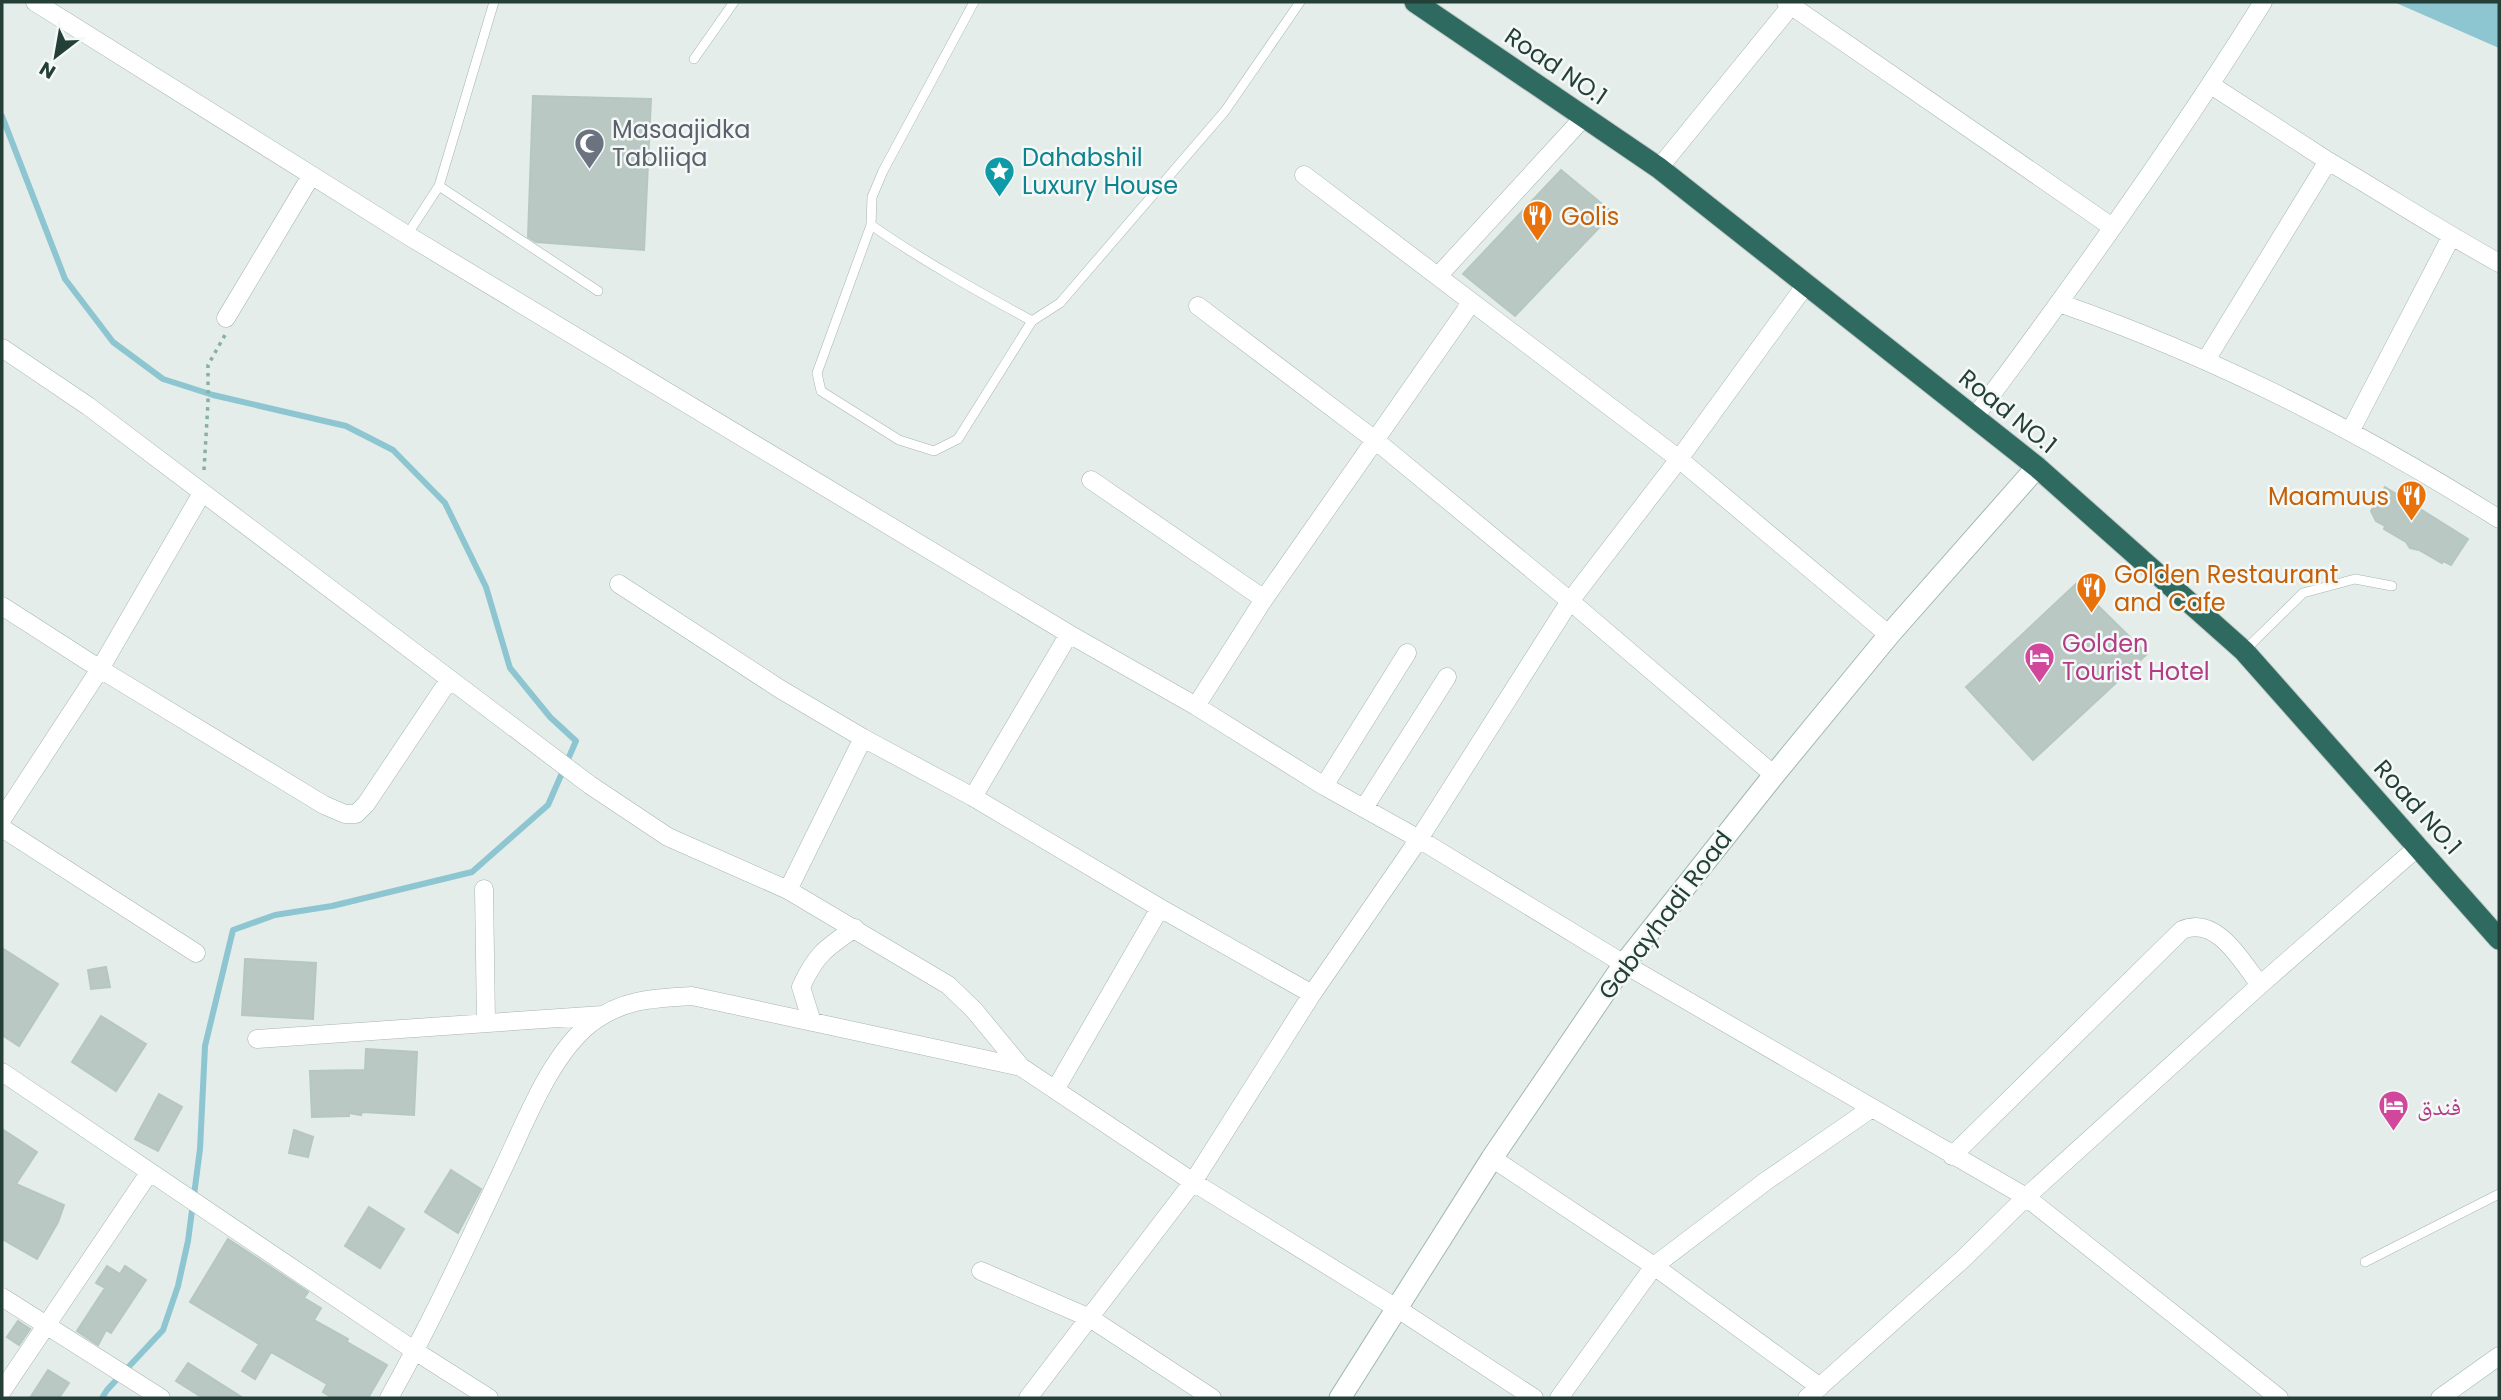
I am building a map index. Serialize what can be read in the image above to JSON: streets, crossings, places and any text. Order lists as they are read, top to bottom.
{
  "streets": {
    "highway": ["Road NO.1"],
    "street": ["Gabayhadi Road"]
  },
  "crossings": [
    ["Road NO.1", "Gabayhadi Road"]
  ],
  "places": {
    "mosque": ["Masaajidka Tabliiqa"],
    "place": ["Dahabshil Luxury House"],
    "restaurant": ["Golis", "Maamuus", "Golden Restaurant and Cafe"],
    "hotel": ["Golden Tourist Hotel", "فندق"]
  },
  "north": "bottom left"
}
